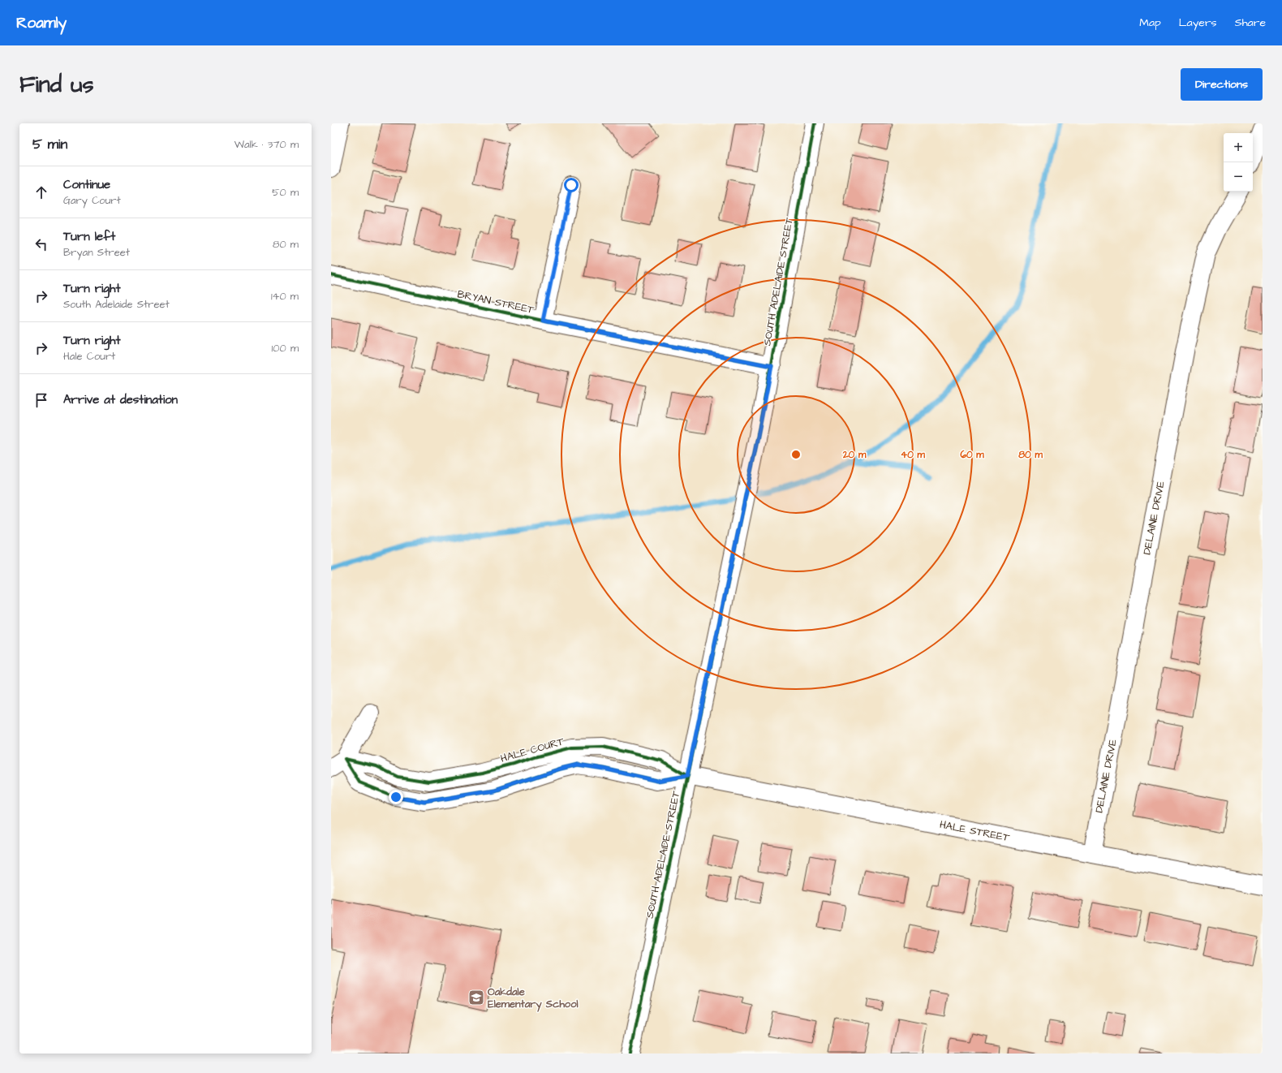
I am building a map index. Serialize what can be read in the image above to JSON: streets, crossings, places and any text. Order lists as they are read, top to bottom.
{
  "streets": {
    "street": [
      "SOUTH ADELAIDE STREET",
      "BRYAN STREET",
      "DELAINE DRIVE",
      "HALE COURT",
      "HALE STREET"
    ]
  },
  "crossings": [
    ["SOUTH ADELAIDE STREET", "BRYAN STREET"],
    ["SOUTH ADELAIDE STREET", "HALE COURT"],
    ["SOUTH ADELAIDE STREET", "HALE STREET"],
    ["DELAINE DRIVE", "HALE STREET"],
    ["HALE COURT", "HALE STREET"]
  ],
  "places": {
    "school or university": ["Oakdale Elementary School"]
  },
  "page": {
    "header": "Roamly",
    "nav": ["Map", "Layers", "Share"],
    "buttons": "Directions",
    "title": "Find us",
    "heading": ["5 min", "Walk · 370 m"],
    "map_buttons": ["+", "−"],
    "list": [
      ["Continue", "Gary Court", "50 m"],
      ["Turn left", "Bryan Street", "80 m"],
      ["Turn right", "South Adelaide Street", "140 m"],
      ["Turn right", "Hale Court", "100 m"],
      "Arrive at destination"
    ]
  },
  "rings": [
    "20 m",
    "40 m",
    "60 m",
    "80 m"
  ]
}
